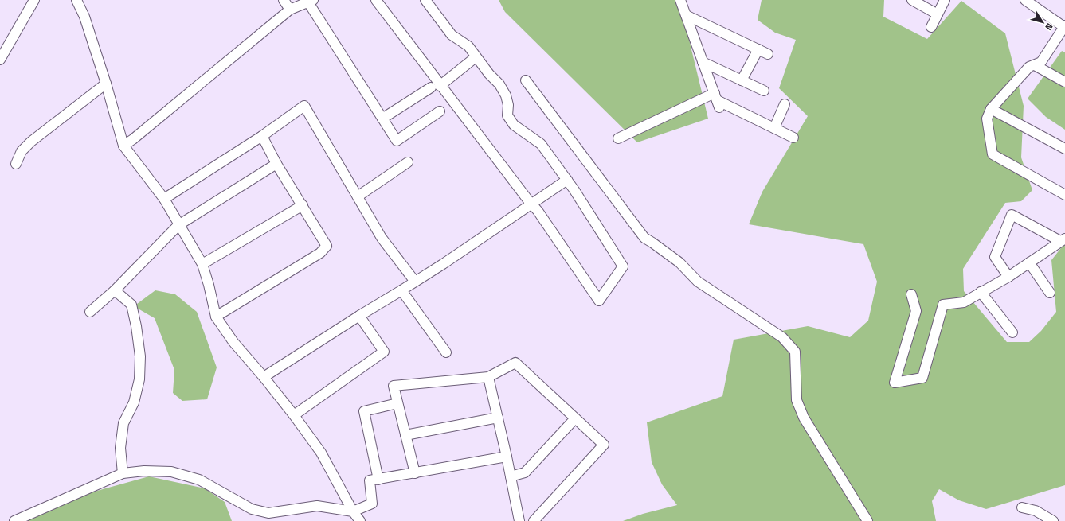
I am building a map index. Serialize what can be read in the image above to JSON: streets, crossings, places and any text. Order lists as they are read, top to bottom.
{
  "north": "bottom right"
}
